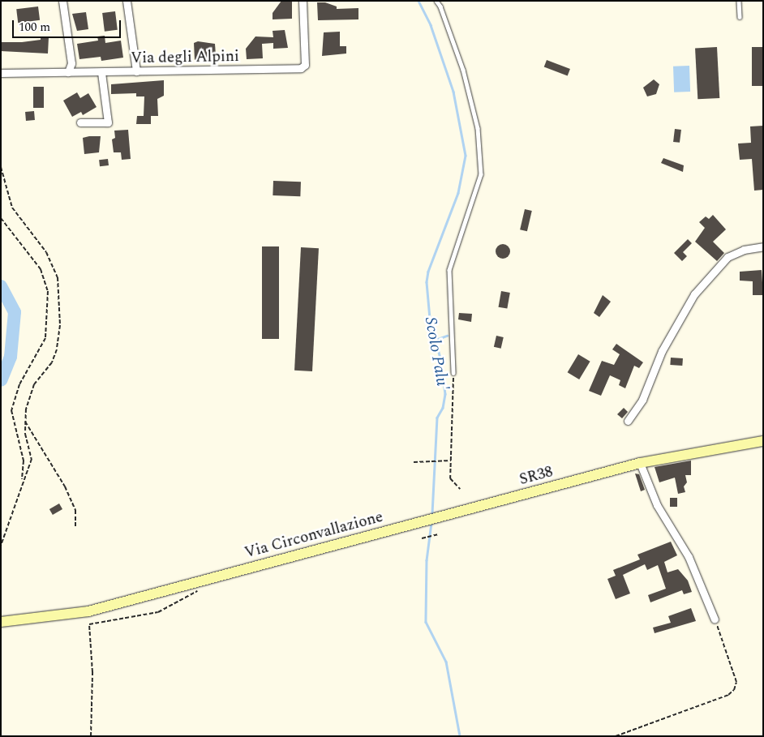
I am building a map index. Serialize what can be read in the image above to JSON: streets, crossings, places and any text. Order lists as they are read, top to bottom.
{
  "streets": {
    "main road": ["SR38", "Via Circonvallazione"],
    "street": ["Via degli Alpini"]
  },
  "crossings": [
    ["SR38", "Via Circonvallazione"]
  ],
  "water": ["Scolo Palu'"],
  "scale_bar": "100 m"
}
